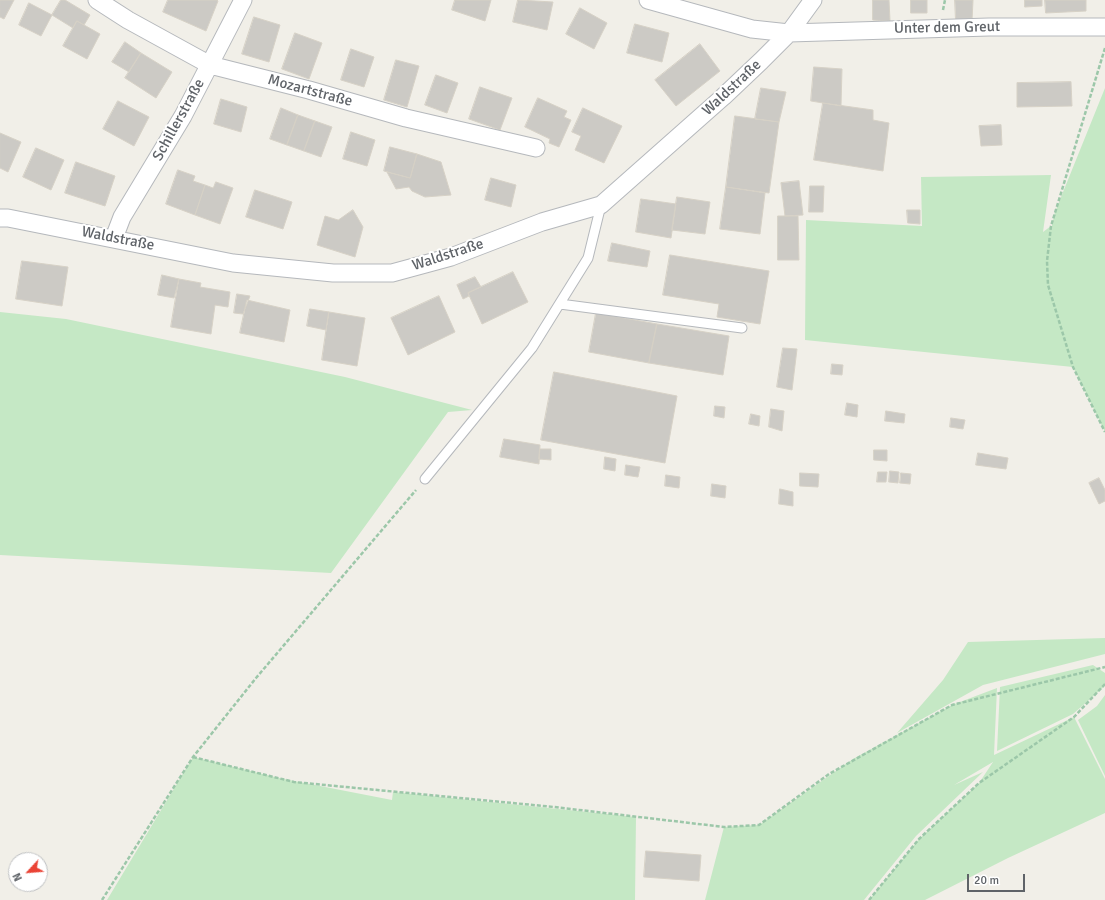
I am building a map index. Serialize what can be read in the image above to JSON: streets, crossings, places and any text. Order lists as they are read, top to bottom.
{
  "streets": {
    "street": [
      "Unter dem Greut",
      "Waldstraße",
      "Mozartstraße",
      "Schillerstraße"
    ]
  },
  "crossings": [
    ["Unter dem Greut", "Waldstraße"],
    ["Waldstraße", "Schillerstraße"],
    ["Mozartstraße", "Schillerstraße"]
  ],
  "scale_bar": "20 m",
  "north": "bottom left"
}
